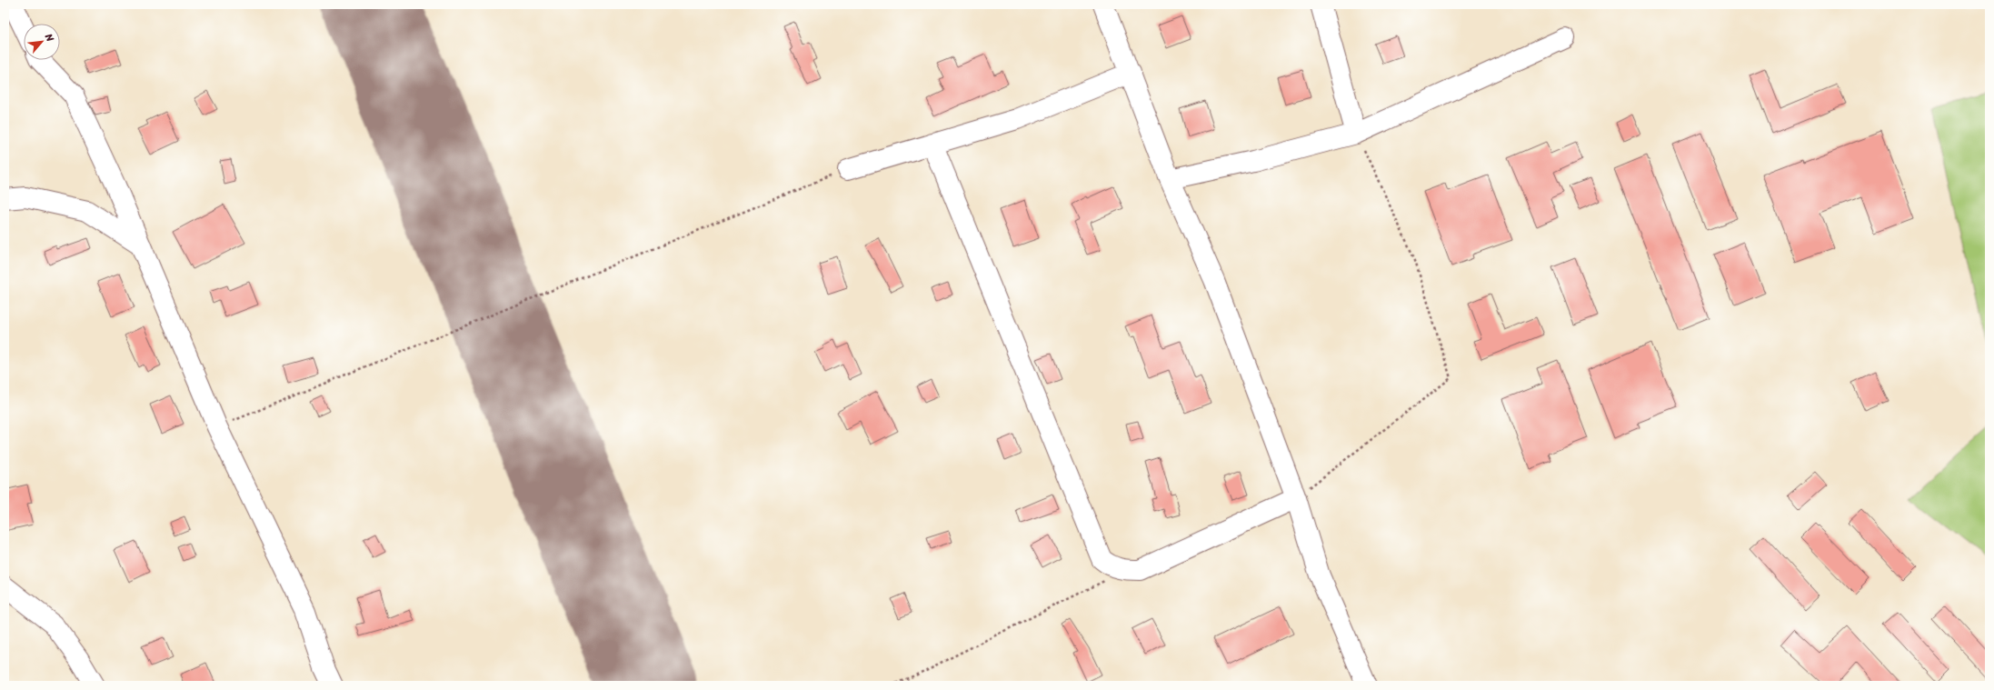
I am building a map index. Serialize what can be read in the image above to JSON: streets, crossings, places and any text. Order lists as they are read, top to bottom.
{
  "north": "top right"
}
